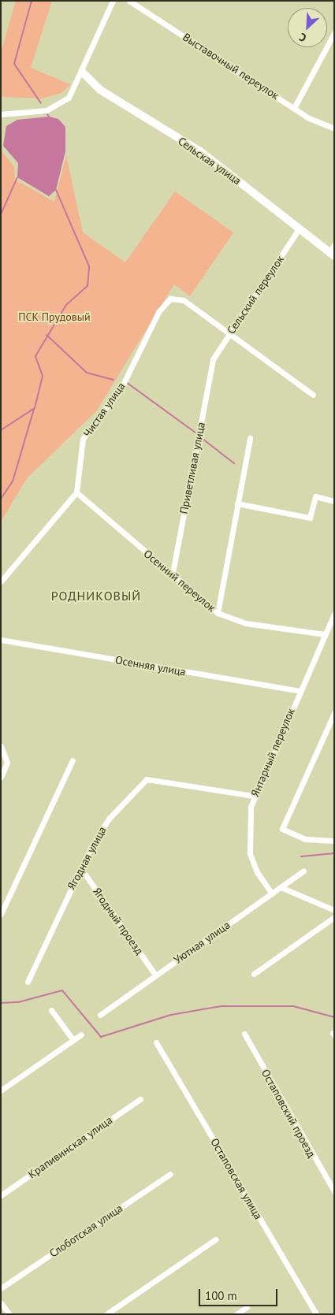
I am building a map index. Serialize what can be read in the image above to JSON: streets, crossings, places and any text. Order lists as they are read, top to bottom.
{
  "streets": {
    "street": [
      "Выставочный переулок",
      "Сельская улица",
      "Сельский переулок",
      "Чистая улица",
      "Приветливая улица",
      "Осенний переулок",
      "Осенняя улица",
      "Янтарный переулок",
      "Ягодная улица",
      "Ягодный проезд",
      "Уютная улица",
      "Остаповский проезд",
      "Крапивинская улица",
      "Остаповская улица",
      "Слоботская улица"
    ]
  },
  "crossings": [
    ["Сельская улица", "Сельский переулок"],
    ["Сельский переулок", "Чистая улица"],
    ["Сельский переулок", "Приветливая улица"],
    ["Чистая улица", "Осенний переулок"],
    ["Приветливая улица", "Осенний переулок"],
    ["Осенний переулок", "Янтарный переулок"],
    ["Осенняя улица", "Янтарный переулок"],
    ["Янтарный переулок", "Ягодная улица"],
    ["Янтарный переулок", "Уютная улица"],
    ["Ягодная улица", "Ягодный проезд"],
    ["Ягодный проезд", "Уютная улица"]
  ],
  "districts": ["РОДНИКОВЫЙ"],
  "parks": ["ПСК Прудовый"],
  "scale_bar": "100 m",
  "north": "bottom left"
}
